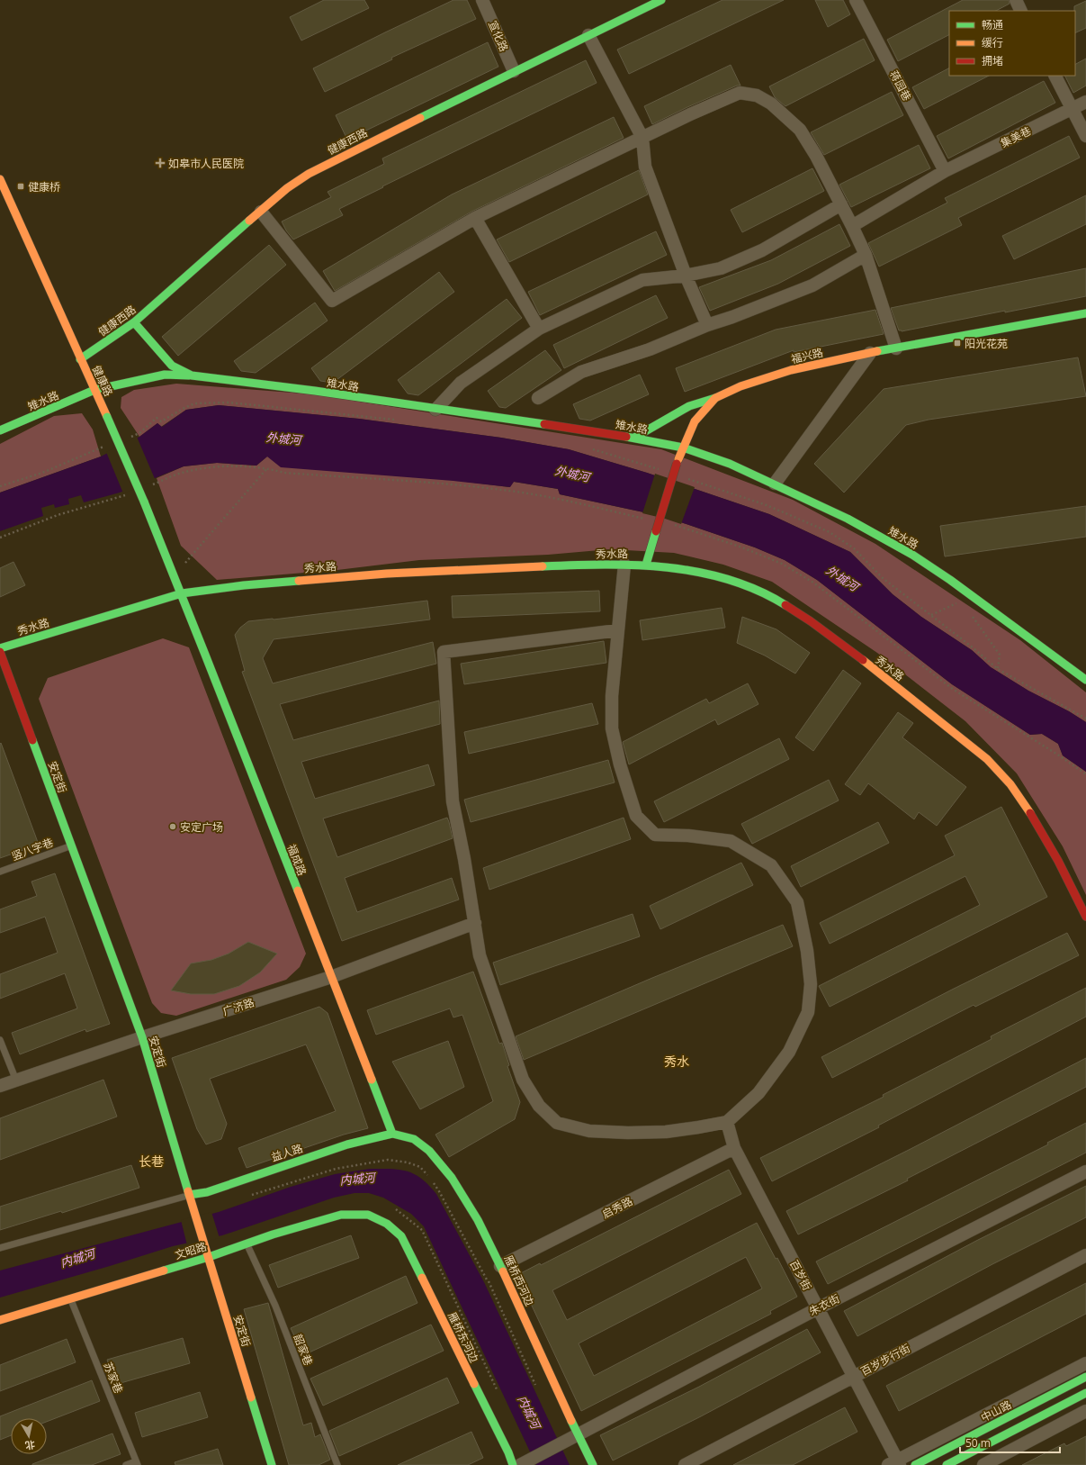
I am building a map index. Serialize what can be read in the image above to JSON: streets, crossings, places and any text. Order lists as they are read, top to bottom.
{
  "streets": {
    "street": [
      "宣化路",
      "蒋园巷",
      "集美巷",
      "健康西路",
      "福兴路",
      "健康路",
      "雉水路",
      "秀水路",
      "安定街",
      "福成路",
      "广济路",
      "益人路",
      "启秀路",
      "文昭路",
      "百岁街",
      "雁桥西河边",
      "朱衣街",
      "雁桥东河边",
      "百岁步行街",
      "中山路"
    ],
    "lane": ["竖八字巷", "韶家巷", "苏家巷"]
  },
  "crossings": [
    ["宣化路", "健康西路"],
    ["蒋园巷", "集美巷"],
    ["健康西路", "健康路"],
    ["健康西路", "雉水路"],
    ["福兴路", "雉水路"],
    ["福兴路", "秀水路"],
    ["健康路", "雉水路"],
    ["健康路", "秀水路"],
    ["健康路", "福成路"],
    ["秀水路", "福成路"],
    ["安定街", "竖八字巷"],
    ["安定街", "广济路"],
    ["安定街", "益人路"],
    ["安定街", "文昭路"],
    ["福成路", "广济路"],
    ["福成路", "益人路"],
    ["福成路", "雁桥西河边"],
    ["益人路", "雁桥西河边"],
    ["启秀路", "百岁街"],
    ["启秀路", "雁桥西河边"],
    ["文昭路", "雁桥东河边"],
    ["文昭路", "韶家巷"],
    ["文昭路", "苏家巷"],
    ["百岁街", "朱衣街"],
    ["百岁街", "百岁步行街"],
    ["雁桥西河边", "朱衣街"]
  ],
  "districts": ["秀水", "长巷"],
  "water": ["外城河", "内城河"],
  "places": {
    "health": ["如皋市人民医院"],
    "transit": ["健康桥", "阳光花苑"],
    "other": ["安定广场"]
  },
  "legend": ["畅通", "缓行", "拥堵"],
  "scale_bar": "50 m",
  "north": "bottom"
}
